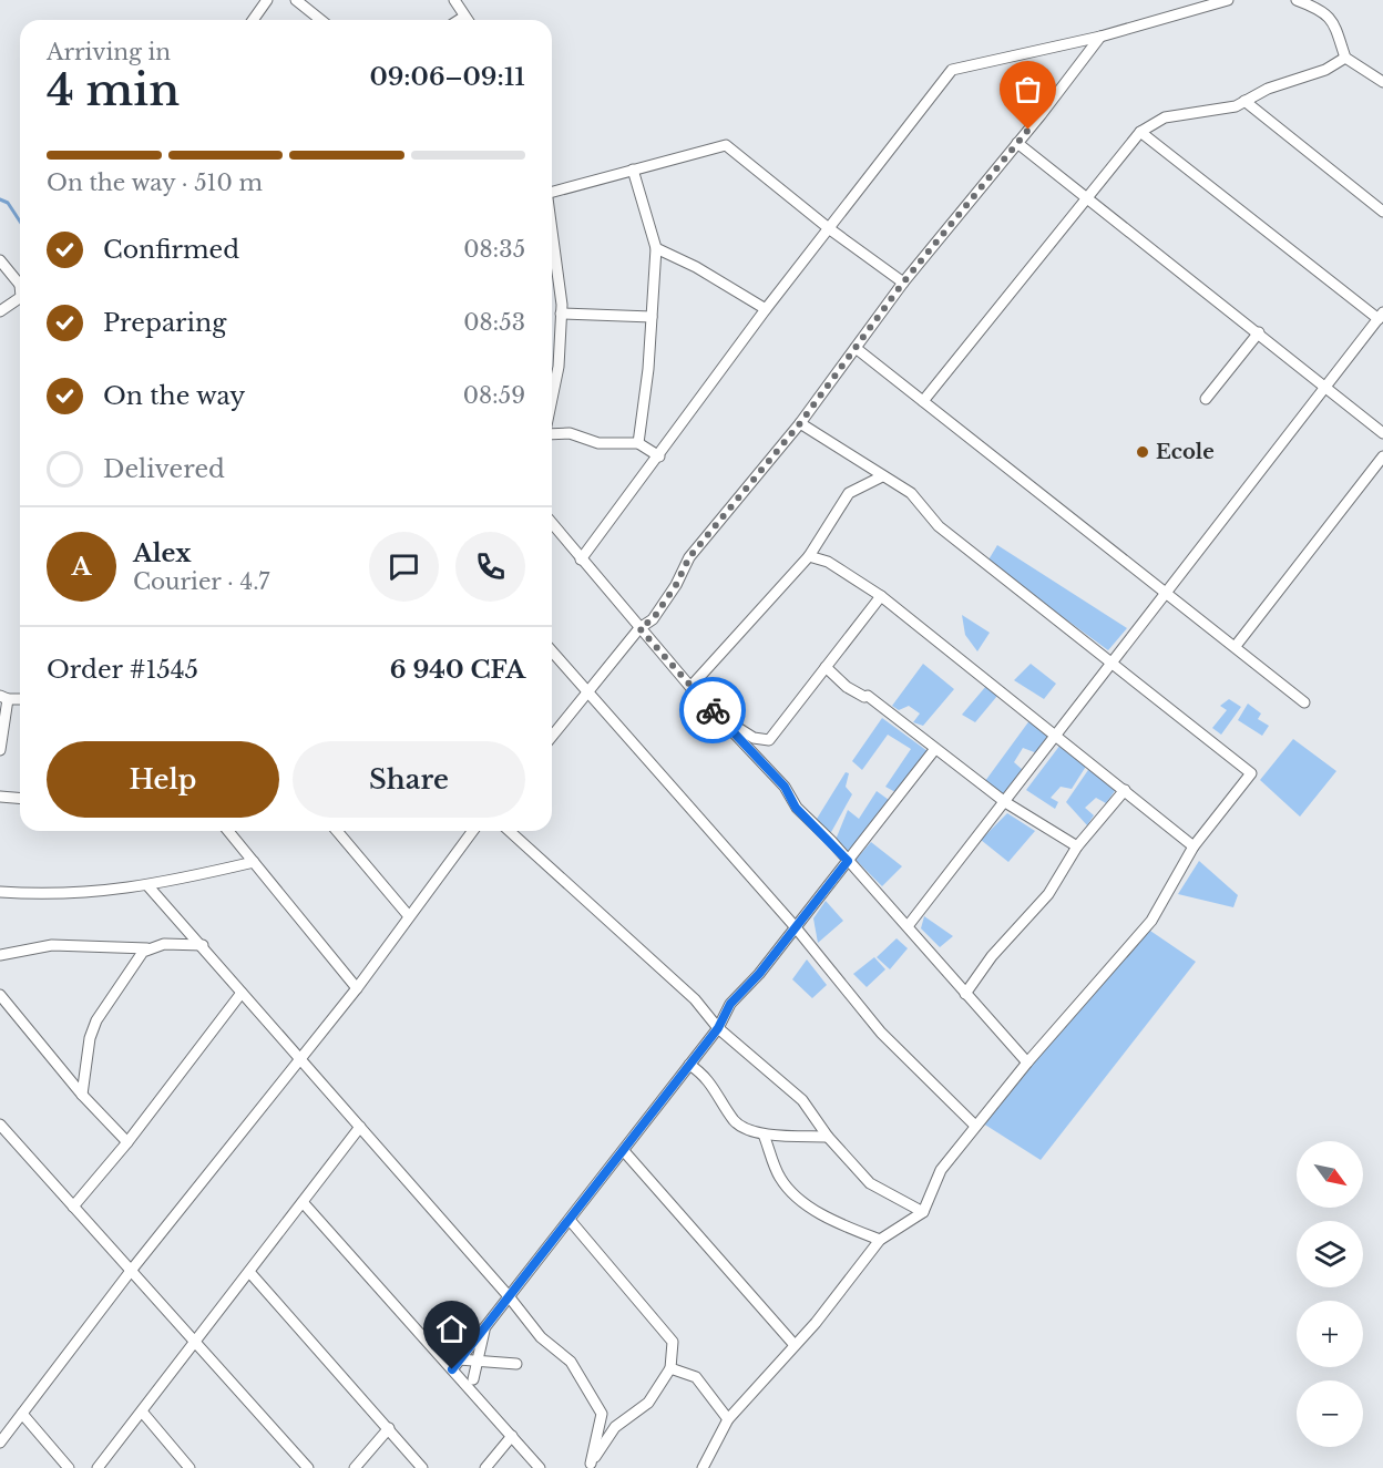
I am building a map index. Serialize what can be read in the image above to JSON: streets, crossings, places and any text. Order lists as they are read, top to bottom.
{
  "places": ["Ecole"],
  "north": "bottom right",
  "page": {
    "heading": ["4 min", "Arriving in", "09:06–09:11"],
    "panel": [
      "Alex",
      "Courier · 4.7",
      "Order #1545",
      "6 940 CFA"
    ],
    "bar": "On the way · 510 m",
    "list": [
      ["Confirmed", "08:35"],
      ["Preparing", "08:53"],
      ["On the way", "08:59"],
      "Delivered"
    ],
    "round": "A",
    "buttons": ["Help", "Share"],
    "map_buttons": ["+", "−"]
  }
}
